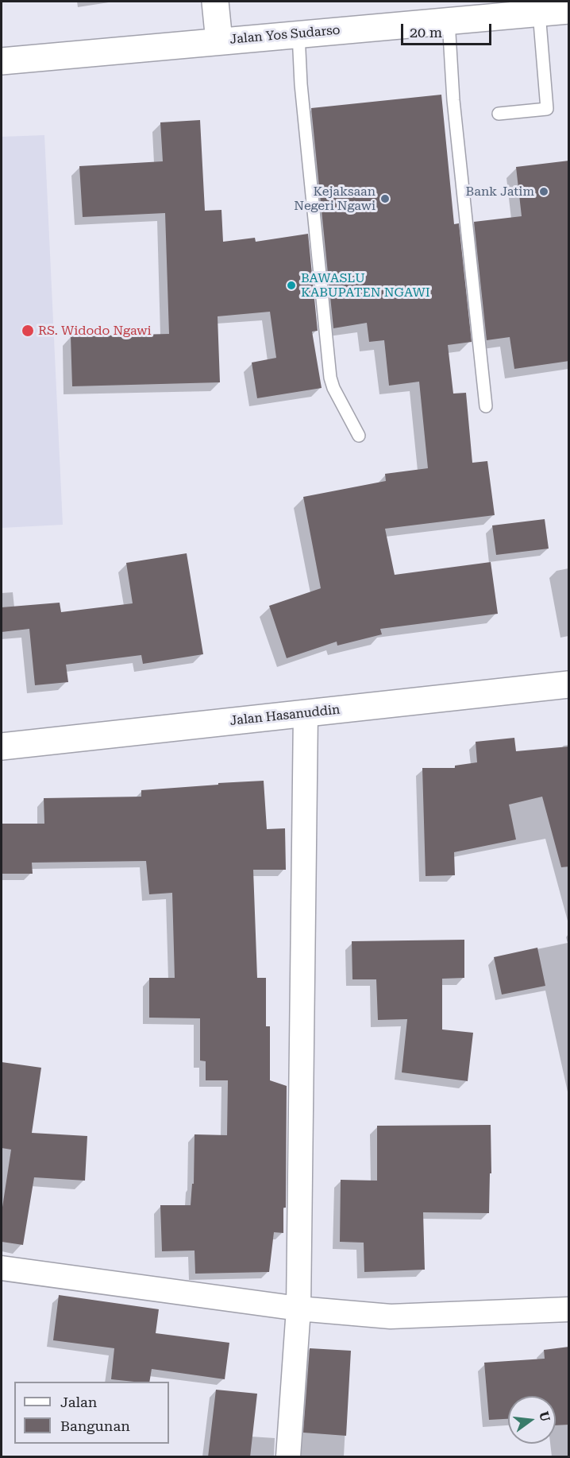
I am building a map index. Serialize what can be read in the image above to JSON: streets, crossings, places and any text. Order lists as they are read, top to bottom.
{
  "streets": {
    "street": ["Jalan Yos Sudarso", "Jalan Hasanuddin"]
  },
  "places": [
    "Bank Jatim",
    "Kejaksaan Negeri Ngawi",
    "BAWASLU KABUPATEN NGAWI",
    "RS. Widodo Ngawi"
  ],
  "legend": ["Jalan", "Bangunan"],
  "scale_bar": "20 m",
  "north": "right"
}
